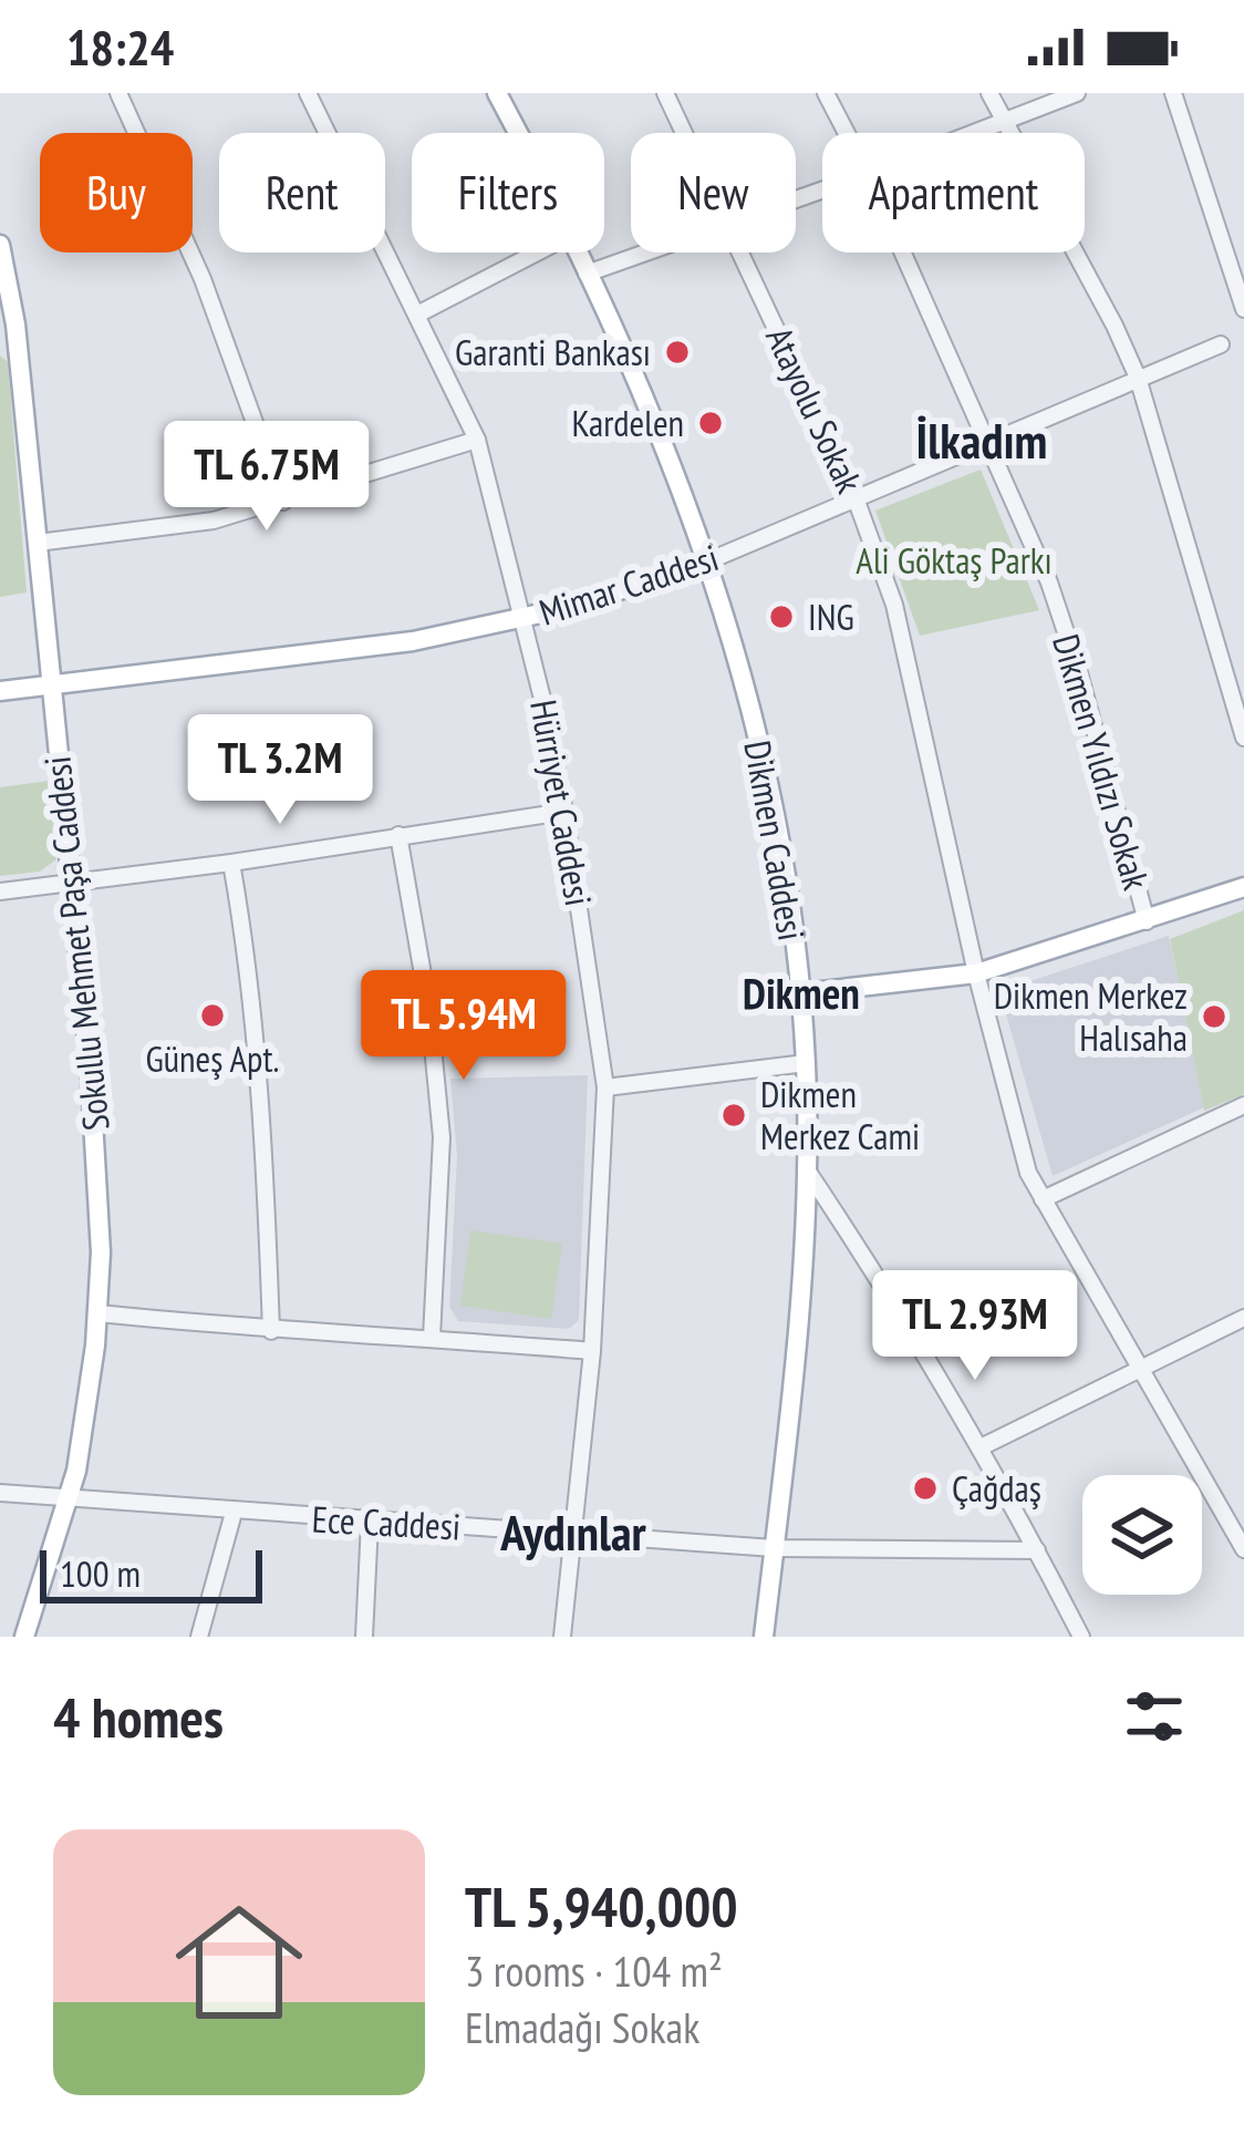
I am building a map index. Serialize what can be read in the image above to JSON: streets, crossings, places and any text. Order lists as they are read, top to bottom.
{
  "streets": {
    "main road": ["Mimar Caddesi", "Dikmen Caddesi", "Sokullu Mehmet Paşa Caddesi"],
    "street": [
      "Atayolu Sokak",
      "Dikmen Yıldızı Sokak",
      "Hürriyet Caddesi",
      "Ece Caddesi"
    ]
  },
  "crossings": [
    ["Atayolu Sokak", "Mimar Caddesi"],
    ["Mimar Caddesi", "Dikmen Yıldızı Sokak"],
    ["Mimar Caddesi", "Hürriyet Caddesi"],
    ["Mimar Caddesi", "Dikmen Caddesi"],
    ["Mimar Caddesi", "Sokullu Mehmet Paşa Caddesi"],
    ["Hürriyet Caddesi", "Ece Caddesi"],
    ["Dikmen Caddesi", "Ece Caddesi"],
    ["Sokullu Mehmet Paşa Caddesi", "Ece Caddesi"]
  ],
  "districts": ["İlkadım", "Dikmen", "Aydınlar"],
  "parks": ["Ali Göktaş Parkı"],
  "places": [
    "Garanti Bankası",
    "Kardelen",
    "ING",
    "Güneş Apt.",
    "Dikmen Merkez Halısaha",
    "Dikmen Merkez Cami",
    "Çağdaş"
  ],
  "scale_bar": "100 m",
  "page": {
    "status": "18:24",
    "chip": [
      "Buy",
      "Rent",
      "Filters",
      "New",
      "Apartment"
    ],
    "price": [
      "TL 6.75M",
      "TL 3.2M",
      "TL 5.94M",
      "TL 2.93M"
    ],
    "scale": "100 m",
    "heading": "4 homes",
    "list": [
      {
        "name": "TL 5,940,000",
        "note": "3 rooms · 104 m² · Elmadağı Sokak"
      }
    ]
  }
}
